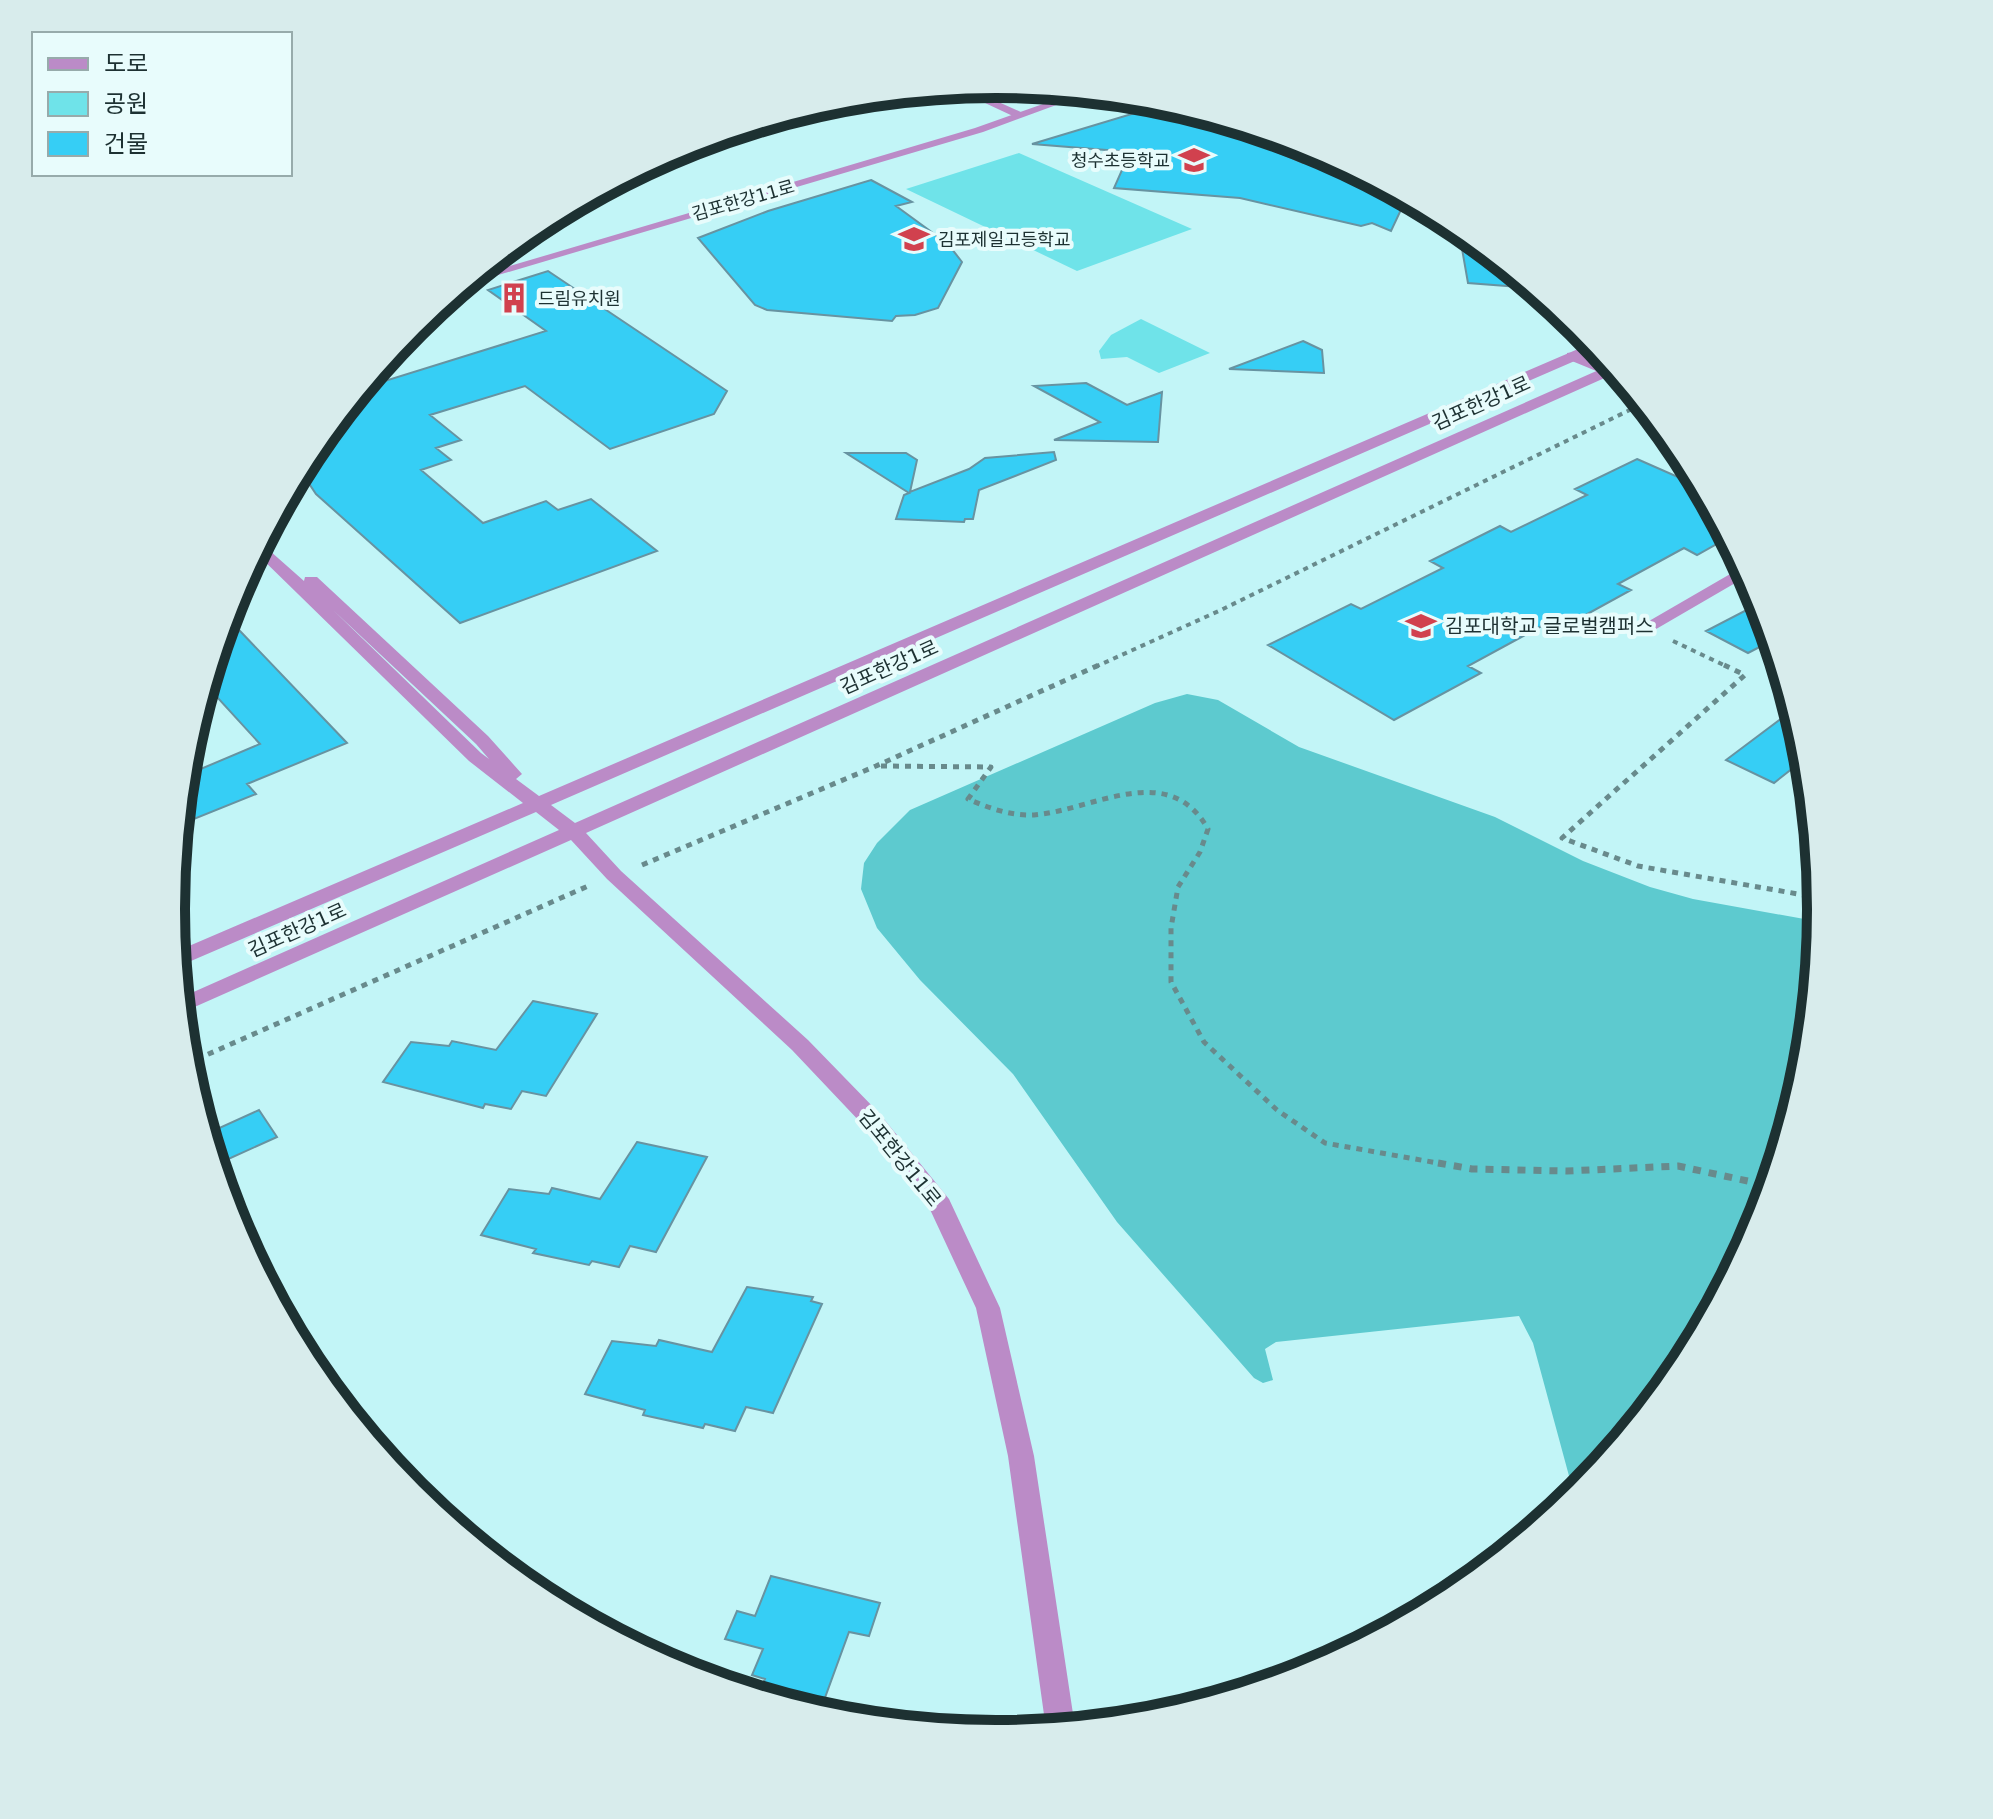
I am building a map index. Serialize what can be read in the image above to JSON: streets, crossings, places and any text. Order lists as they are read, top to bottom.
{
  "streets": {
    "street": ["김포한강11로", "김포한강1로"]
  },
  "crossings": [
    ["김포한강11로", "김포한강1로"]
  ],
  "places": {
    "school or university": ["청수초등학교", "김포제일고등학교", "김포대학교 글로벌캠퍼스"],
    "building": ["드림유치원"]
  },
  "legend": ["도로", "공원", "건물"]
}
